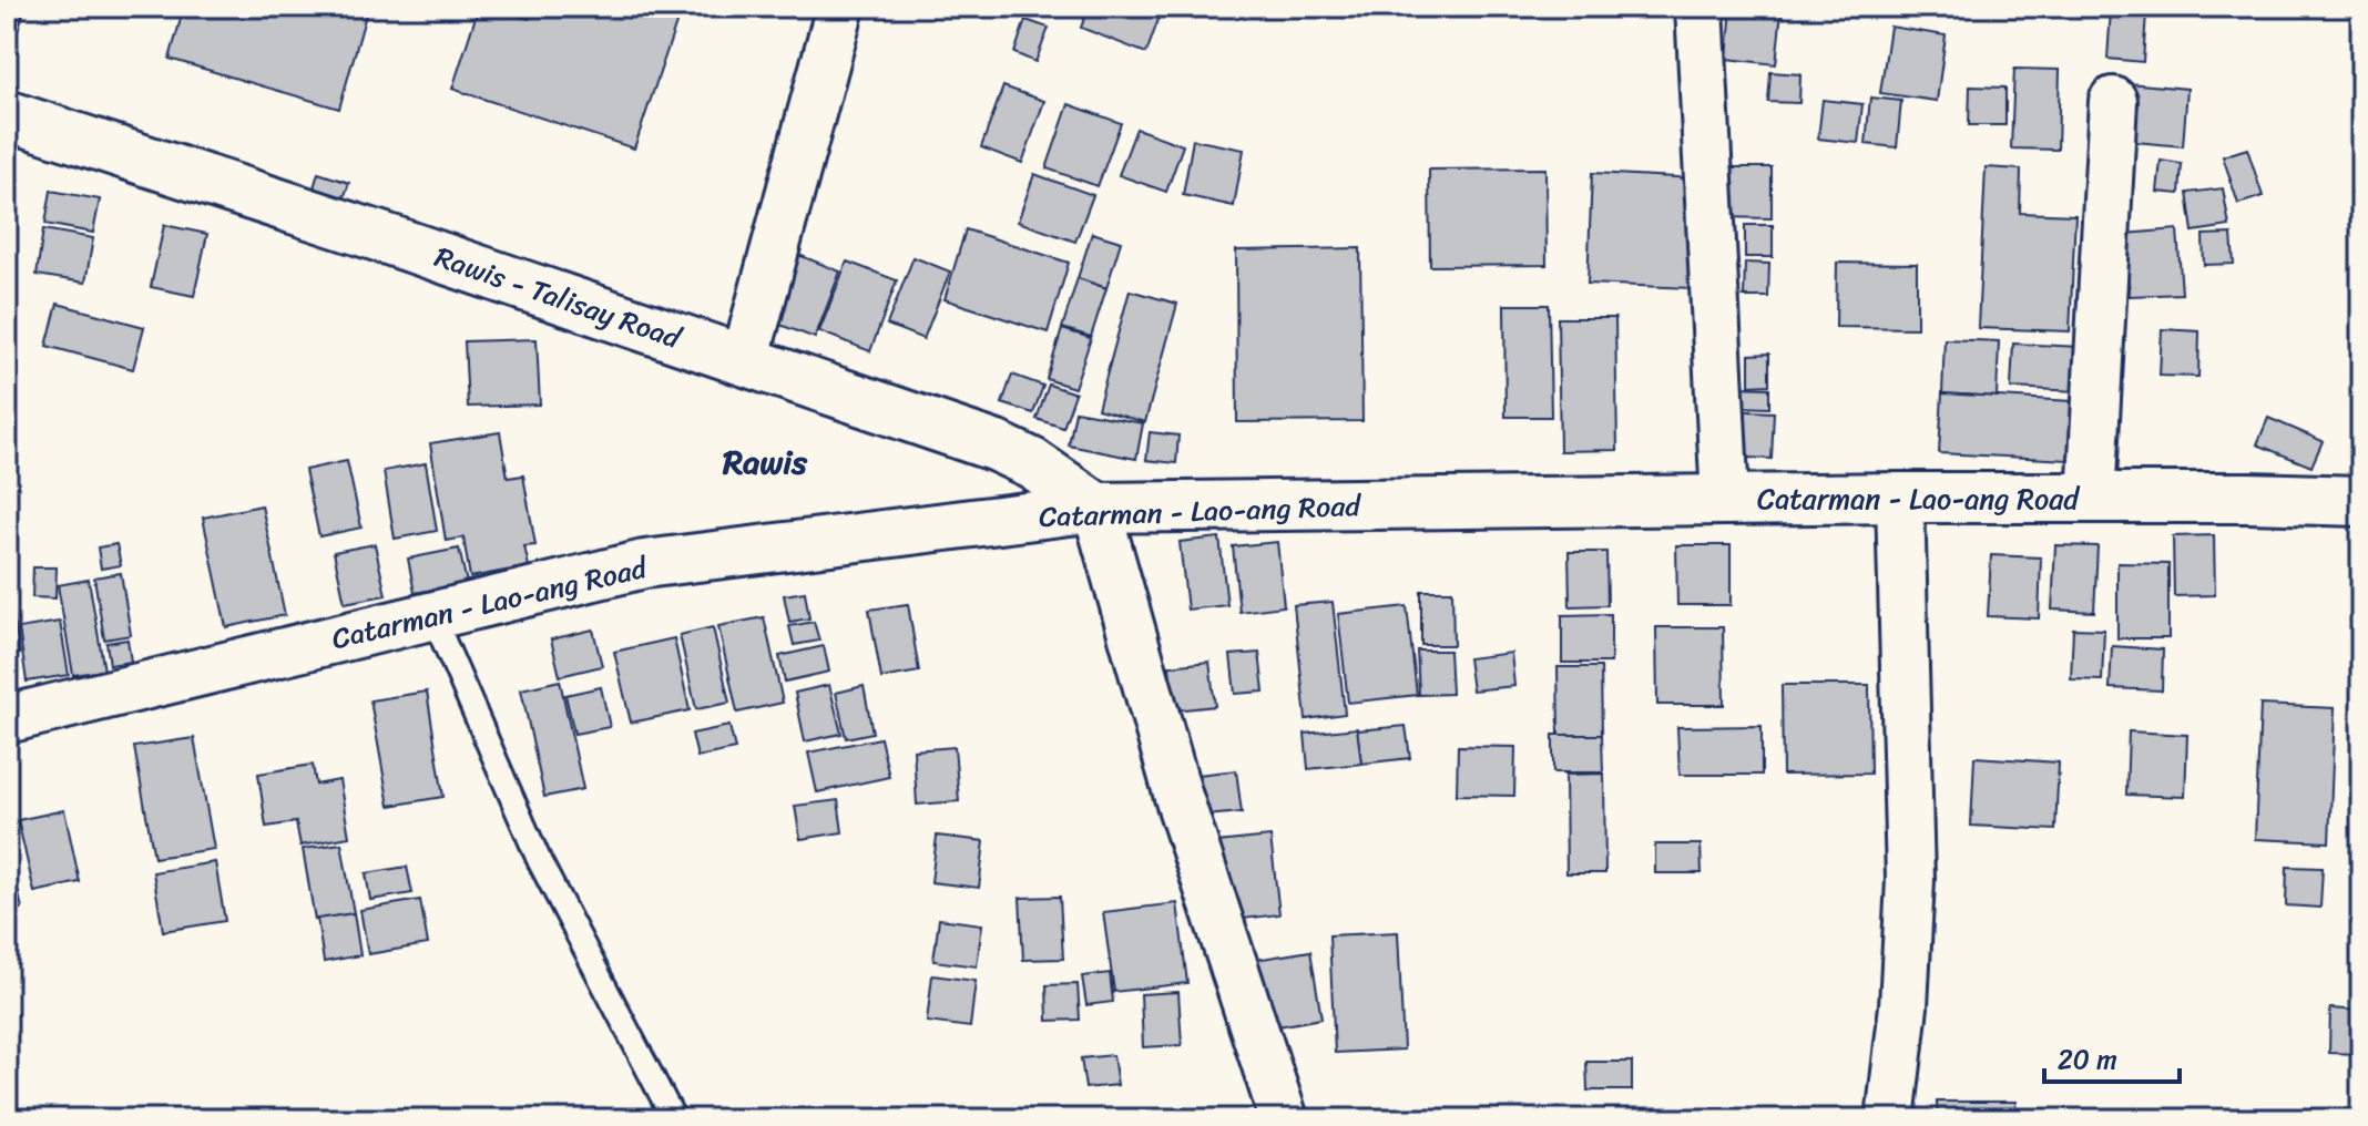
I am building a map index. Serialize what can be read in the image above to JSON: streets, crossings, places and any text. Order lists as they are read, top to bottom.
{
  "streets": {
    "main road": ["Rawis - Talisay Road", "Catarman - Lao-ang Road"]
  },
  "crossings": [
    ["Rawis - Talisay Road", "Catarman - Lao-ang Road"]
  ],
  "districts": ["Rawis"],
  "scale_bar": "20 m"
}
